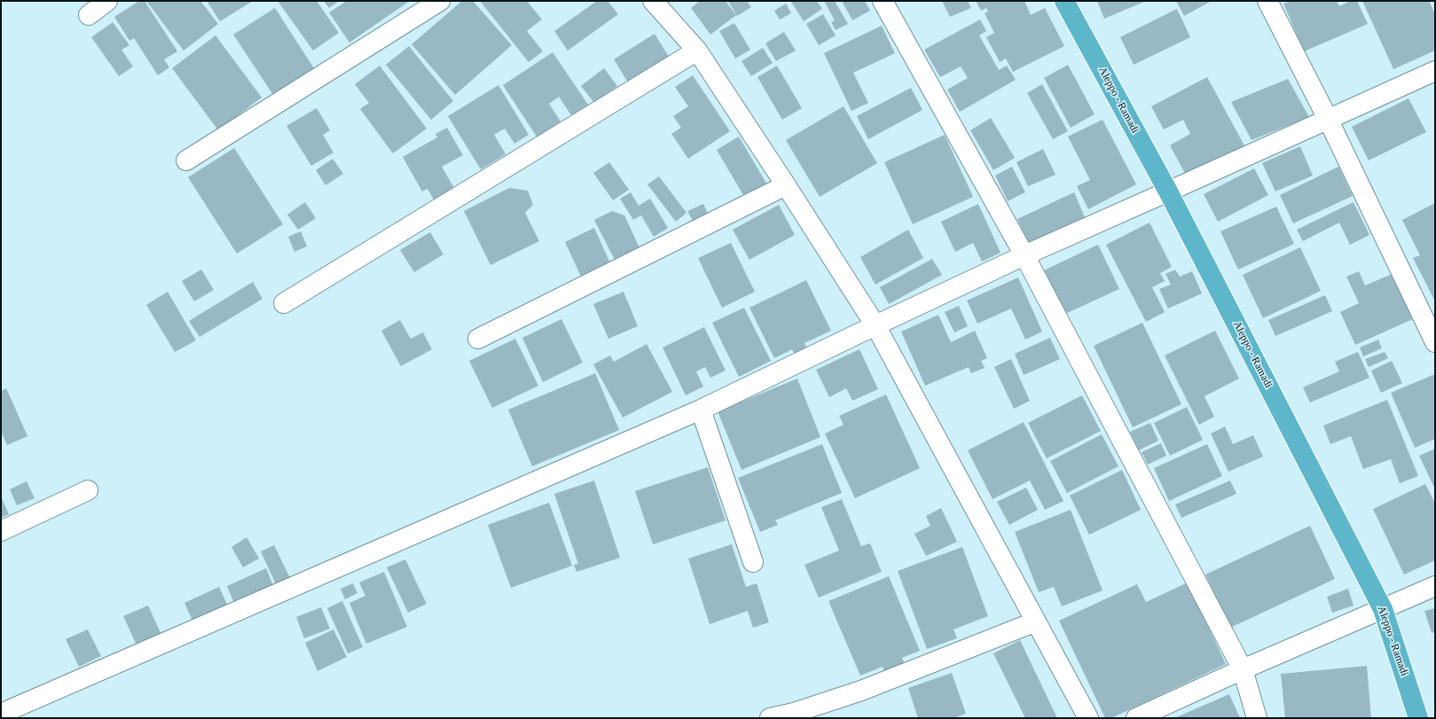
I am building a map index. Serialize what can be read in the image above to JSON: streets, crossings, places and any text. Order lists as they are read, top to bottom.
{
  "streets": {
    "highway": ["Aleppo - Ramadi"]
  }
}
